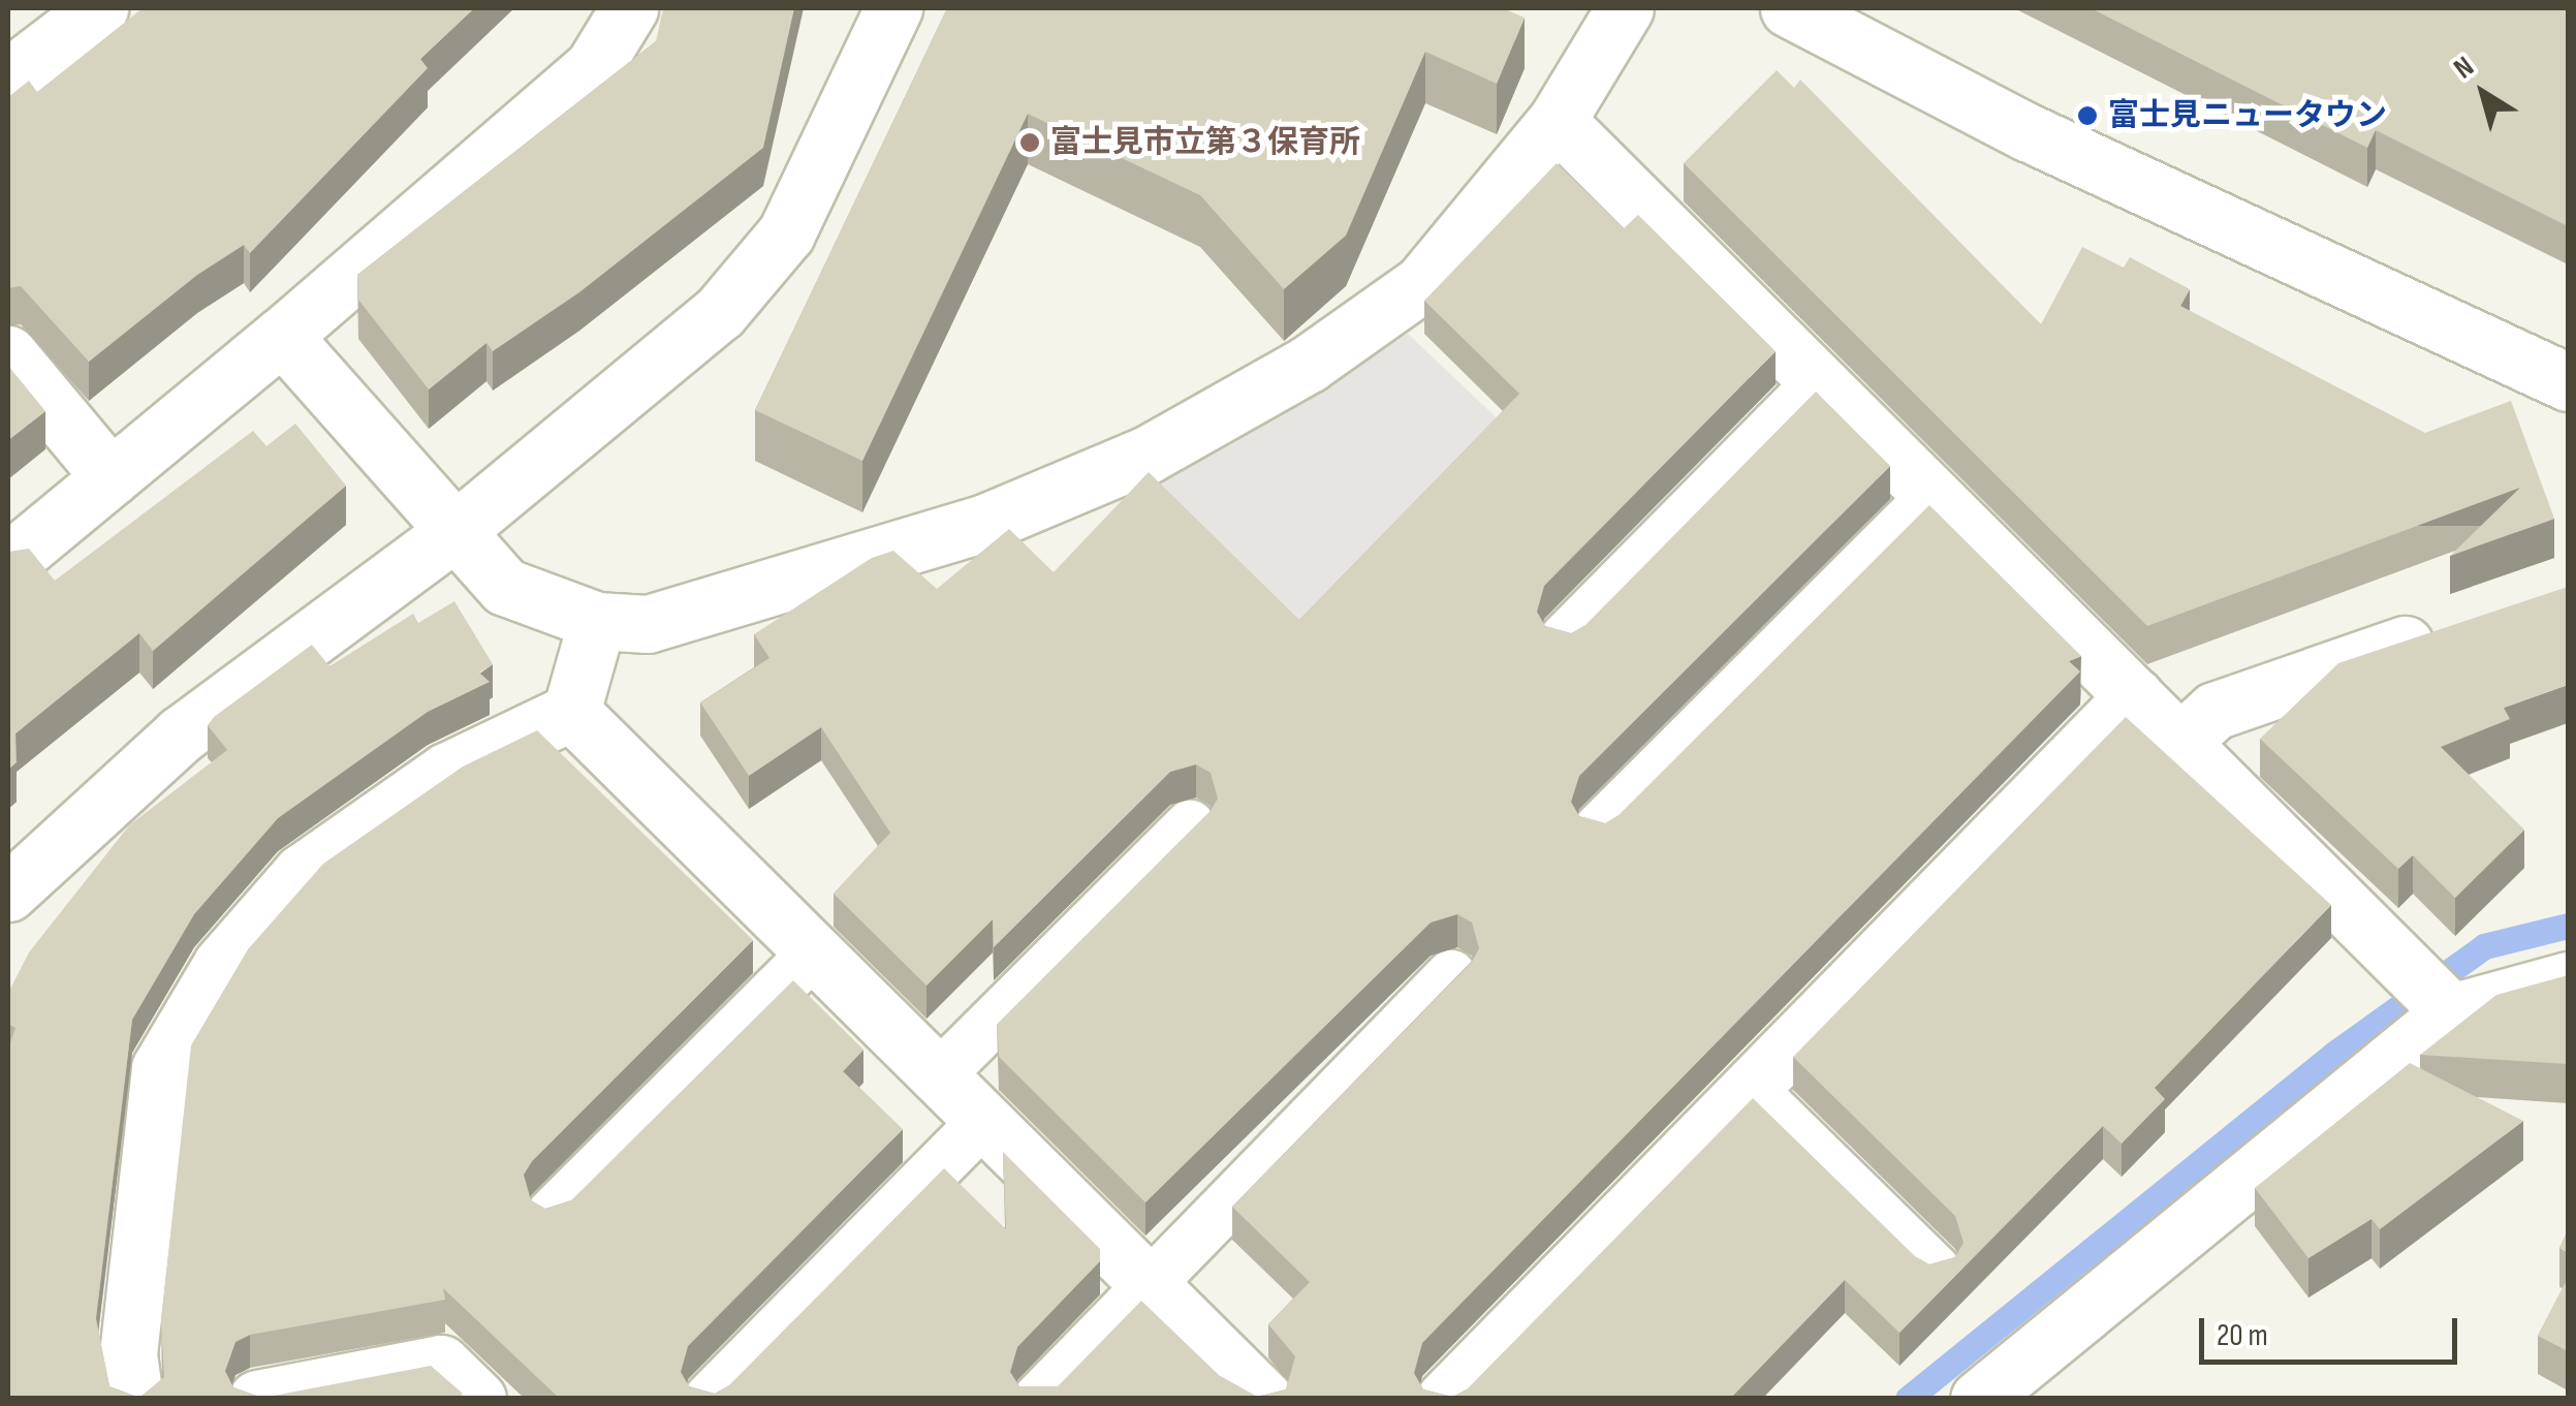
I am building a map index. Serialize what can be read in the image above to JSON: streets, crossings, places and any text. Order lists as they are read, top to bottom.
{
  "places": ["富士見ニュータウン", "富士見市立第３保育所"],
  "scale_bar": "20 m",
  "north": "top left"
}
